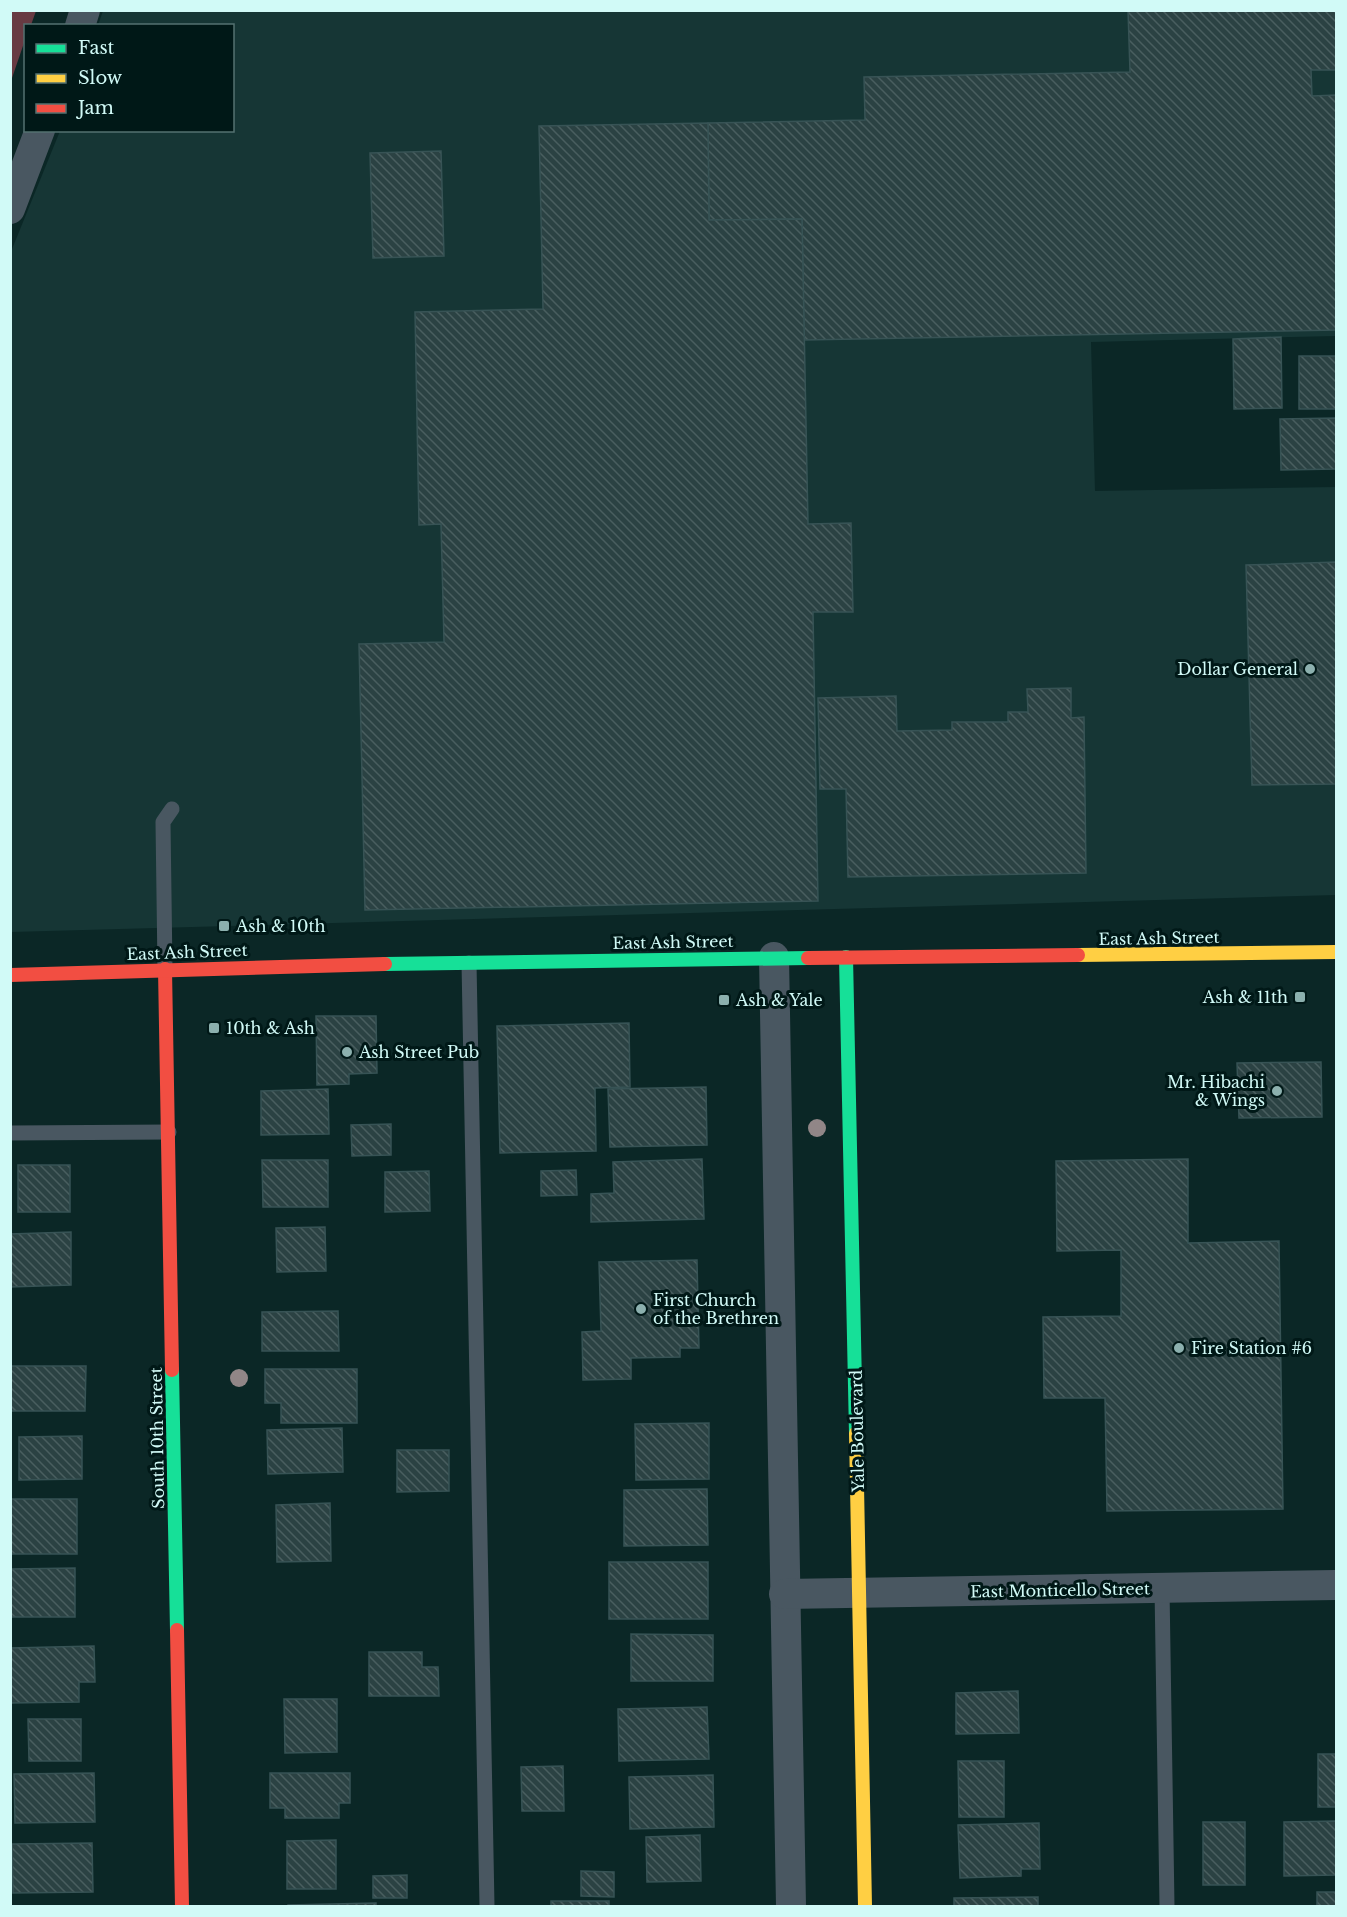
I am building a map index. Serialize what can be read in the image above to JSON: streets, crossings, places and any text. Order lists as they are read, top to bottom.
{
  "streets": {
    "street": [
      "East Ash Street",
      "Yale Boulevard",
      "South 10th Street",
      "East Monticello Street"
    ]
  },
  "crossings": [
    ["East Ash Street", "Yale Boulevard"],
    ["East Ash Street", "South 10th Street"],
    ["Yale Boulevard", "East Monticello Street"]
  ],
  "places": {
    "other": [
      "Dollar General",
      "Ash Street Pub",
      "Mr. Hibachi & Wings",
      "First Church of the Brethren",
      "Fire Station #6"
    ],
    "transit": [
      "Ash & 10th",
      "Ash & 11th",
      "Ash & Yale",
      "10th & Ash"
    ]
  },
  "legend": ["Fast", "Slow", "Jam"]
}
